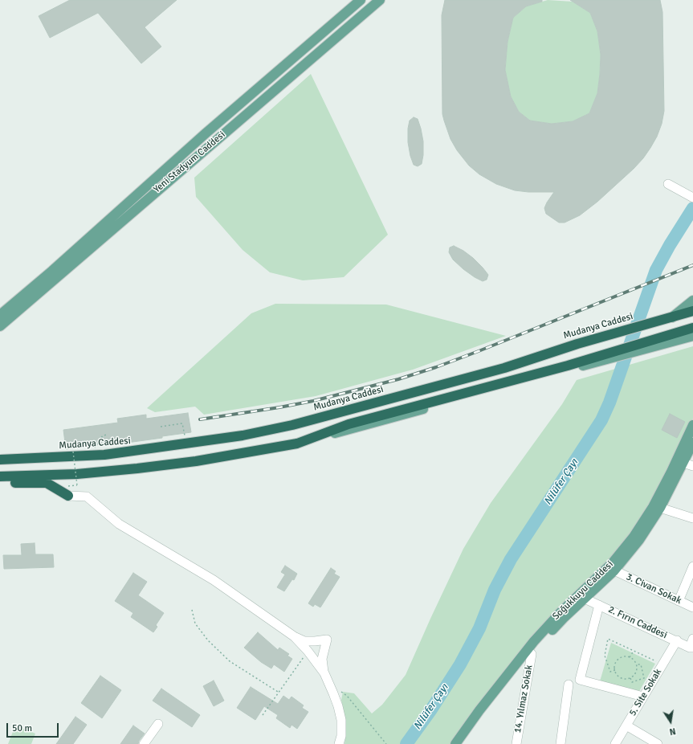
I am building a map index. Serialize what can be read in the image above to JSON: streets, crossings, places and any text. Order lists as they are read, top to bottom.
{
  "streets": {
    "highway": ["Mudanya Caddesi"],
    "main road": ["Yeni Stadyum Caddesi", "Soğukkuyu Caddesi"],
    "street": [
      "3. Civan Sokak",
      "2. Fırın Caddesi",
      "5. Site Sokak",
      "14. Yılmaz Sokak"
    ]
  },
  "crossings": [
    ["3. Civan Sokak", "Soğukkuyu Caddesi"],
    ["Soğukkuyu Caddesi", "2. Fırın Caddesi"],
    ["Soğukkuyu Caddesi", "14. Yılmaz Sokak"],
    ["2. Fırın Caddesi", "5. Site Sokak"]
  ],
  "water": ["Nilüfer Çayı"],
  "scale_bar": "50 m",
  "north": "bottom"
}
